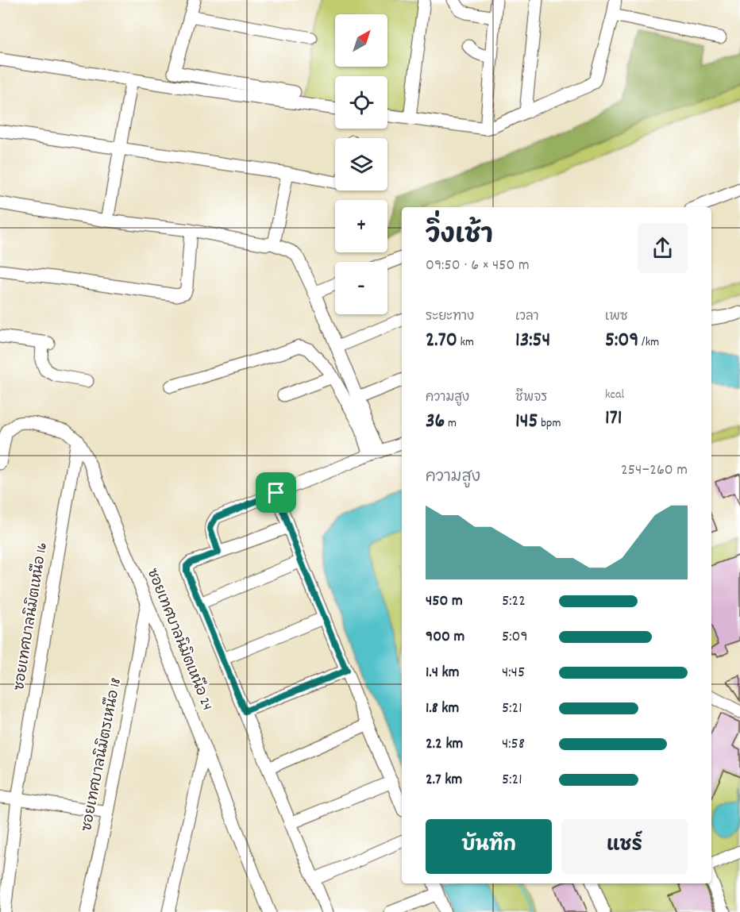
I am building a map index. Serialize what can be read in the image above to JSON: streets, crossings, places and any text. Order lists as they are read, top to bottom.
{
  "streets": {
    "street": ["ซอยเทศบาลนิมิตเหนือ 16", "ซอยเทศบาลนิมิตเหนือ 24", "ซอยเทศบาลนิมิตรเหนือ 18"]
  },
  "crossings": [
    ["ซอยเทศบาลนิมิตเหนือ 16", "ซอยเทศบาลนิมิตเหนือ 24"],
    ["ซอยเทศบาลนิมิตเหนือ 24", "ซอยเทศบาลนิมิตรเหนือ 18"]
  ],
  "north": "top right",
  "page": {
    "map_buttons": ["+", "−"],
    "heading": ["วิ่งเช้า", "09:50 · 6 × 450 m"],
    "stats": [
      ["ระยะทาง", "2.70 km"],
      ["เวลา", "13:54"],
      ["เพซ", "5:09 /km"],
      ["ความสูง", "36 m"],
      ["ชีพจร", "145 bpm"],
      ["kcal", "171"]
    ],
    "chart": ["ความสูง", "254–260 m"],
    "list": [
      {
        "name": "450 m",
        "note": "5:22"
      },
      {
        "name": "900 m",
        "note": "5:09"
      },
      {
        "name": "1.4 km",
        "note": "4:45"
      },
      {
        "name": "1.8 km",
        "note": "5:21"
      },
      {
        "name": "2.2 km",
        "note": "4:58"
      },
      {
        "name": "2.7 km",
        "note": "5:21"
      }
    ],
    "buttons": ["บันทึก", "แชร์"]
  }
}
